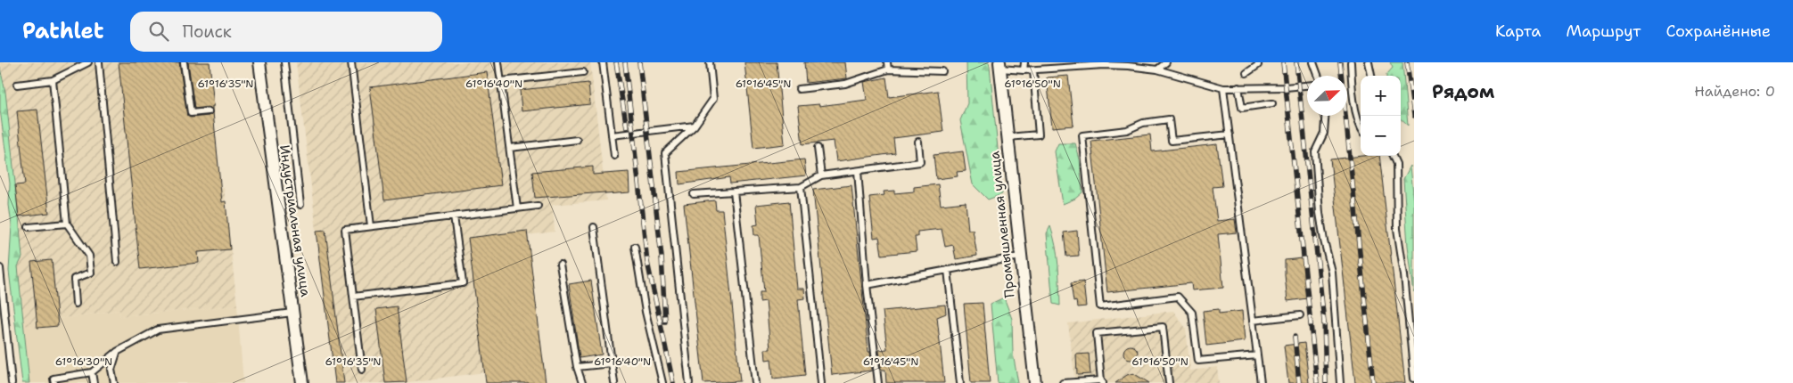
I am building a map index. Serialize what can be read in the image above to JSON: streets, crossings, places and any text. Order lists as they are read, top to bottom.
{
  "streets": {
    "street": ["Индустриальная улица", "Промышленная улица"]
  },
  "north": "top right",
  "page": {
    "header": "Pathlet",
    "search": "Поиск",
    "nav": ["Карта", "Маршрут", "Сохранённые"],
    "heading": ["Рядом", "Найдено: 0"],
    "map_buttons": ["+", "−"]
  },
  "coordinates": [
    "61°16'35\"N",
    "61°16'40\"N",
    "61°16'45\"N",
    "61°16'50\"N",
    "61°16'30\"N"
  ]
}
